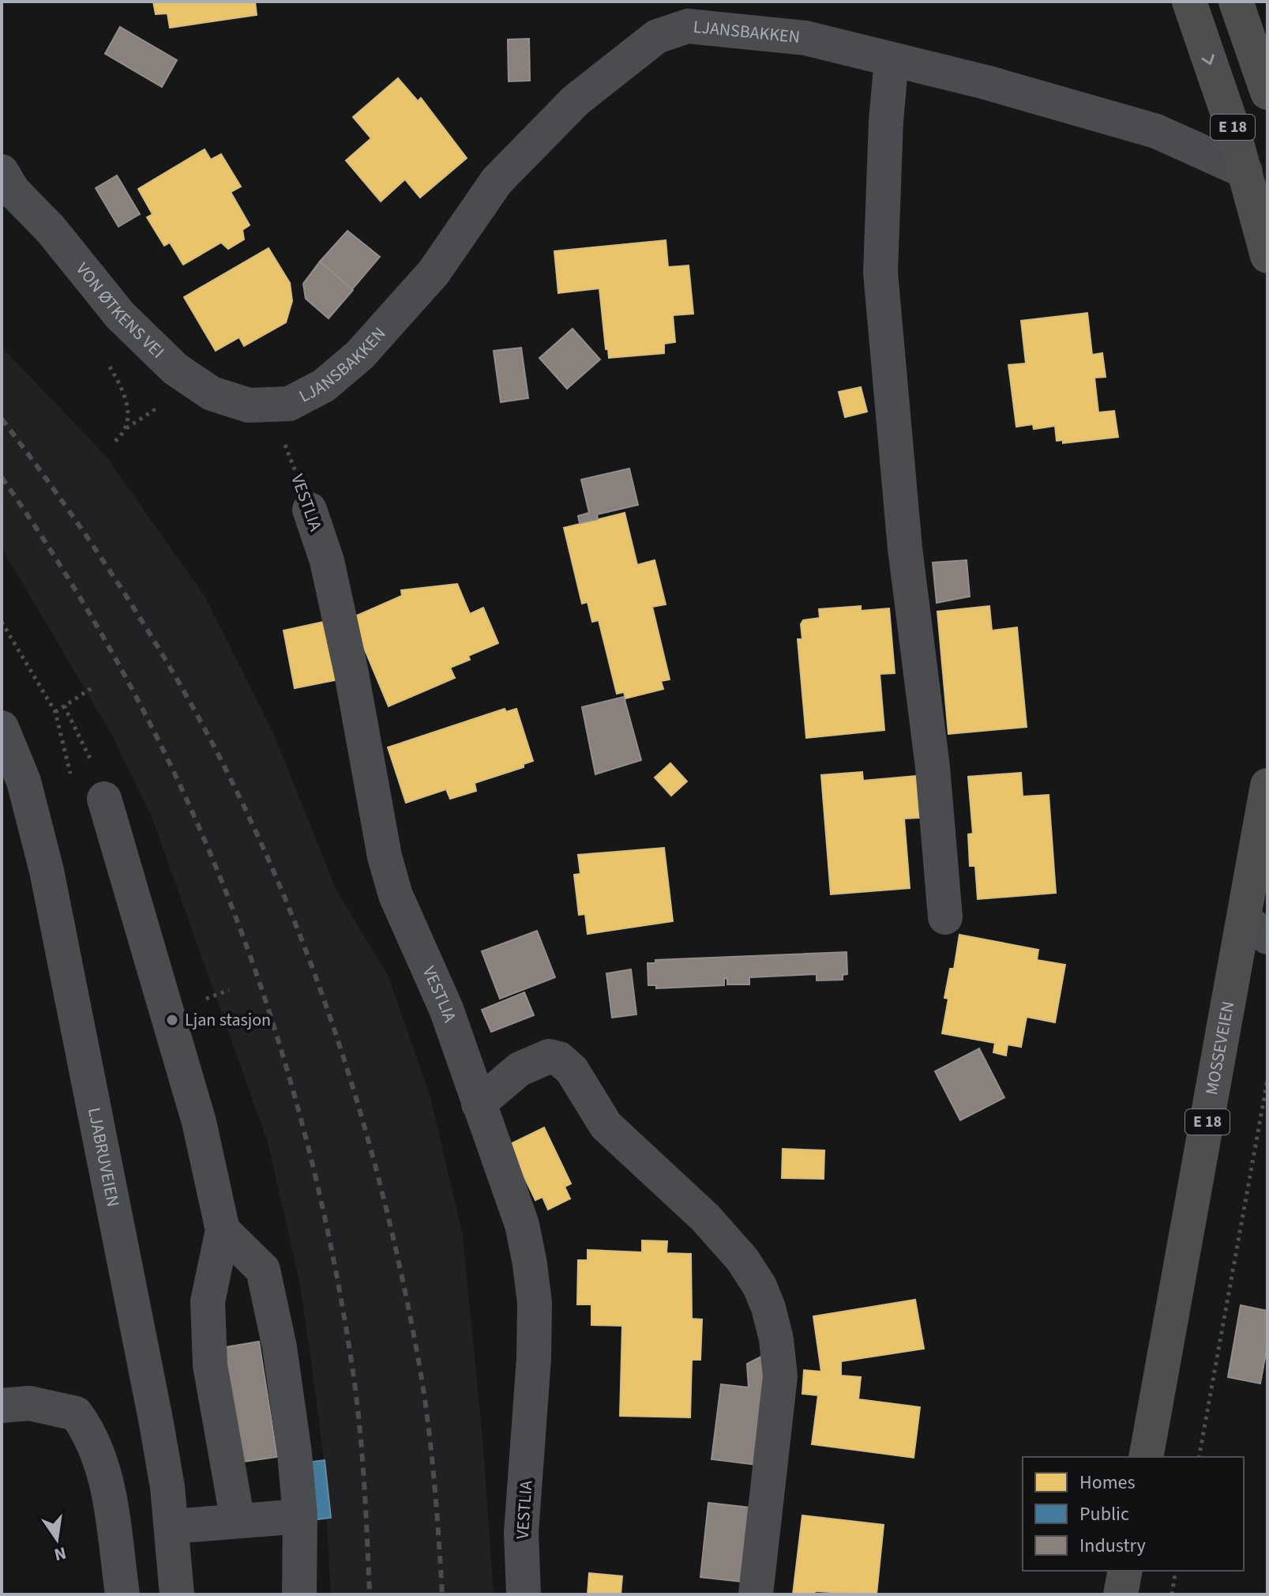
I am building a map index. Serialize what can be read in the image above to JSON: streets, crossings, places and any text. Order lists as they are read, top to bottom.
{
  "streets": {
    "highway": ["E 18", "MOSSEVEIEN"],
    "street": [
      "LJANSBAKKEN",
      "VON ØTKENS VEI",
      "VESTLIA",
      "LJABRUVEIEN"
    ]
  },
  "crossings": [
    ["LJANSBAKKEN", "E 18"],
    ["LJANSBAKKEN", "VON ØTKENS VEI"],
    ["LJANSBAKKEN", "VESTLIA"],
    ["VON ØTKENS VEI", "VESTLIA"]
  ],
  "places": ["Ljan stasjon"],
  "legend": ["Homes", "Public", "Industry"],
  "north": "bottom"
}
